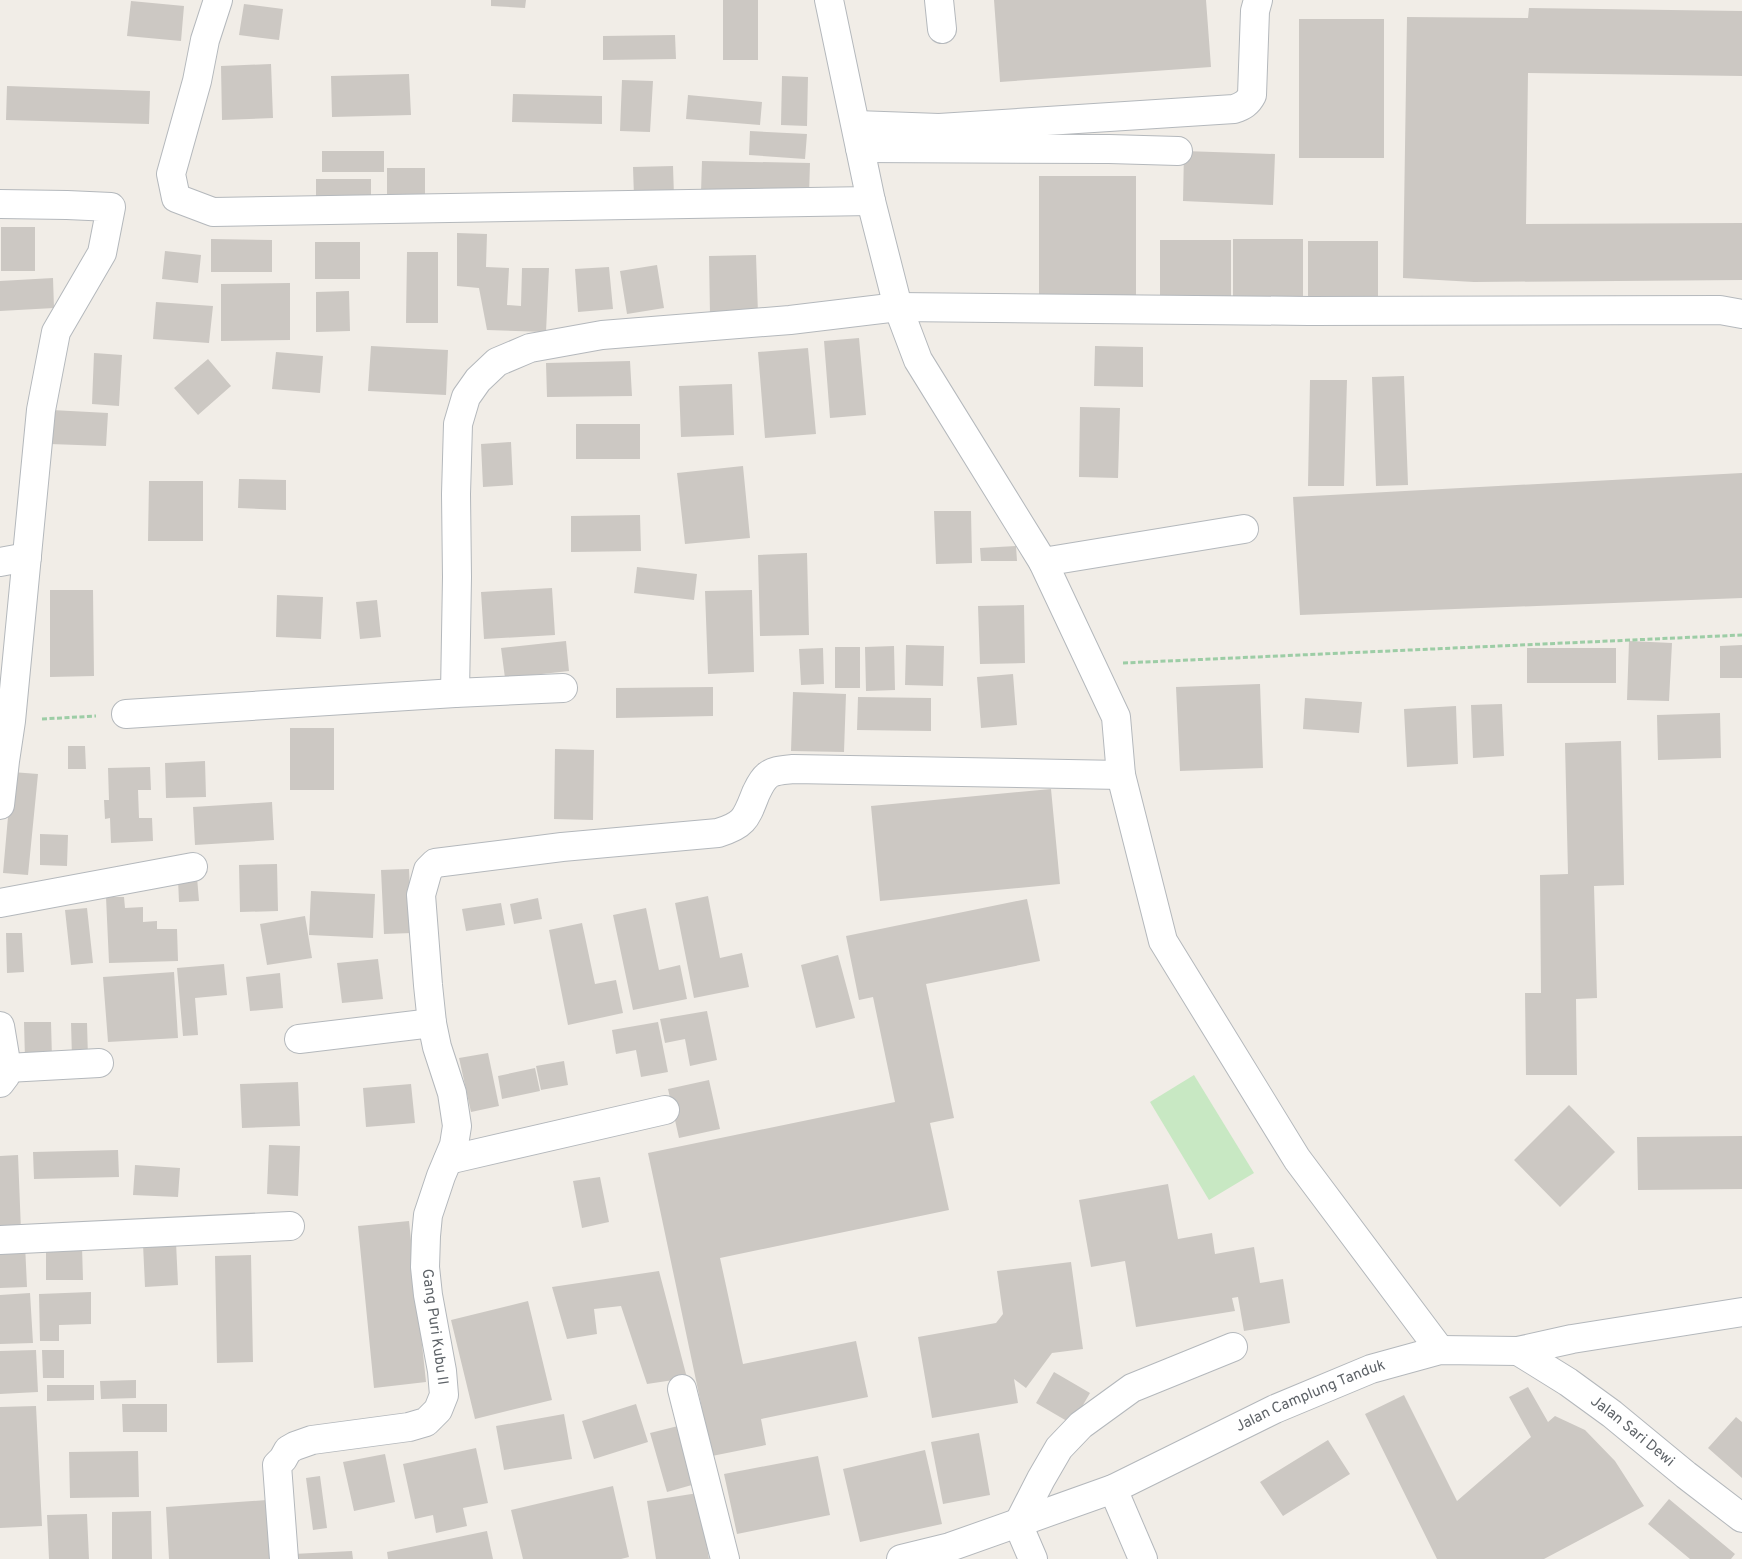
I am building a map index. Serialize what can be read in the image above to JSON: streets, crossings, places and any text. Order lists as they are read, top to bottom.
{
  "streets": {
    "street": ["Gang Puri Kubu II", "Jalan Camplung Tanduk", "Jalan Sari Dewi"]
  },
  "crossings": [
    ["Jalan Camplung Tanduk", "Jalan Sari Dewi"]
  ]
}
